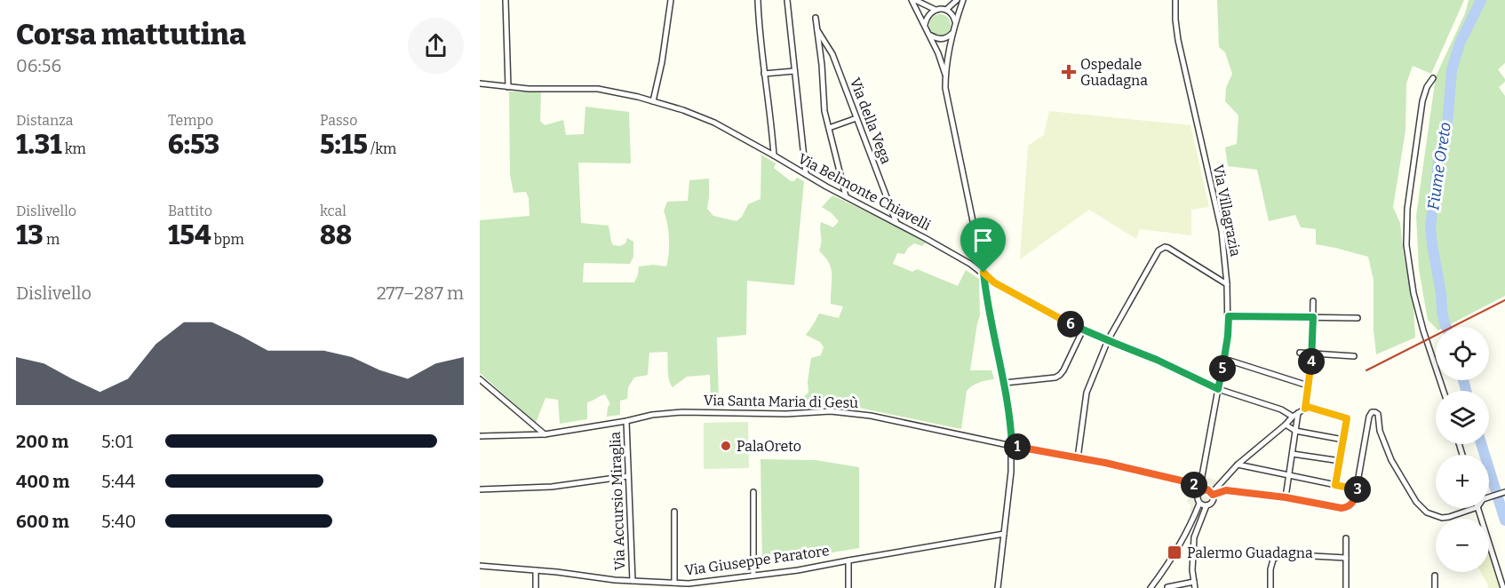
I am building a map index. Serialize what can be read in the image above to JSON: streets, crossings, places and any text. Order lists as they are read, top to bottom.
{
  "streets": {
    "street": [
      "Via della Vega",
      "Via Belmonte Chiavelli",
      "Via Villagrazia",
      "Via Santa Maria di Gesù",
      "Via Accursio Miraglia",
      "Via Giuseppe Paratore"
    ]
  },
  "crossings": [
    ["Via della Vega", "Via Belmonte Chiavelli"],
    ["Via Belmonte Chiavelli", "Via Villagrazia"],
    ["Via Villagrazia", "Via Santa Maria di Gesù"],
    ["Via Santa Maria di Gesù", "Via Accursio Miraglia"],
    ["Via Accursio Miraglia", "Via Giuseppe Paratore"]
  ],
  "water": ["Fiume Oreto"],
  "places": {
    "health": ["Ospedale Guadagna"],
    "other": ["PalaOreto"],
    "transit": ["Palermo Guadagna"]
  },
  "page": {
    "heading": ["Corsa mattutina", "06:56"],
    "stats": [
      ["Distanza", "1.31 km"],
      ["Tempo", "6:53"],
      ["Passo", "5:15 /km"],
      ["Dislivello", "13 m"],
      ["Battito", "154 bpm"],
      ["kcal", "88"]
    ],
    "chart": ["Dislivello", "277–287 m"],
    "pins": [
      "6",
      "4",
      "5",
      "1",
      "2",
      "3"
    ],
    "map_buttons": ["+", "−"],
    "list": [
      {
        "name": "200 m",
        "note": "5:01"
      },
      {
        "name": "400 m",
        "note": "5:44"
      },
      {
        "name": "600 m",
        "note": "5:40"
      }
    ]
  }
}
